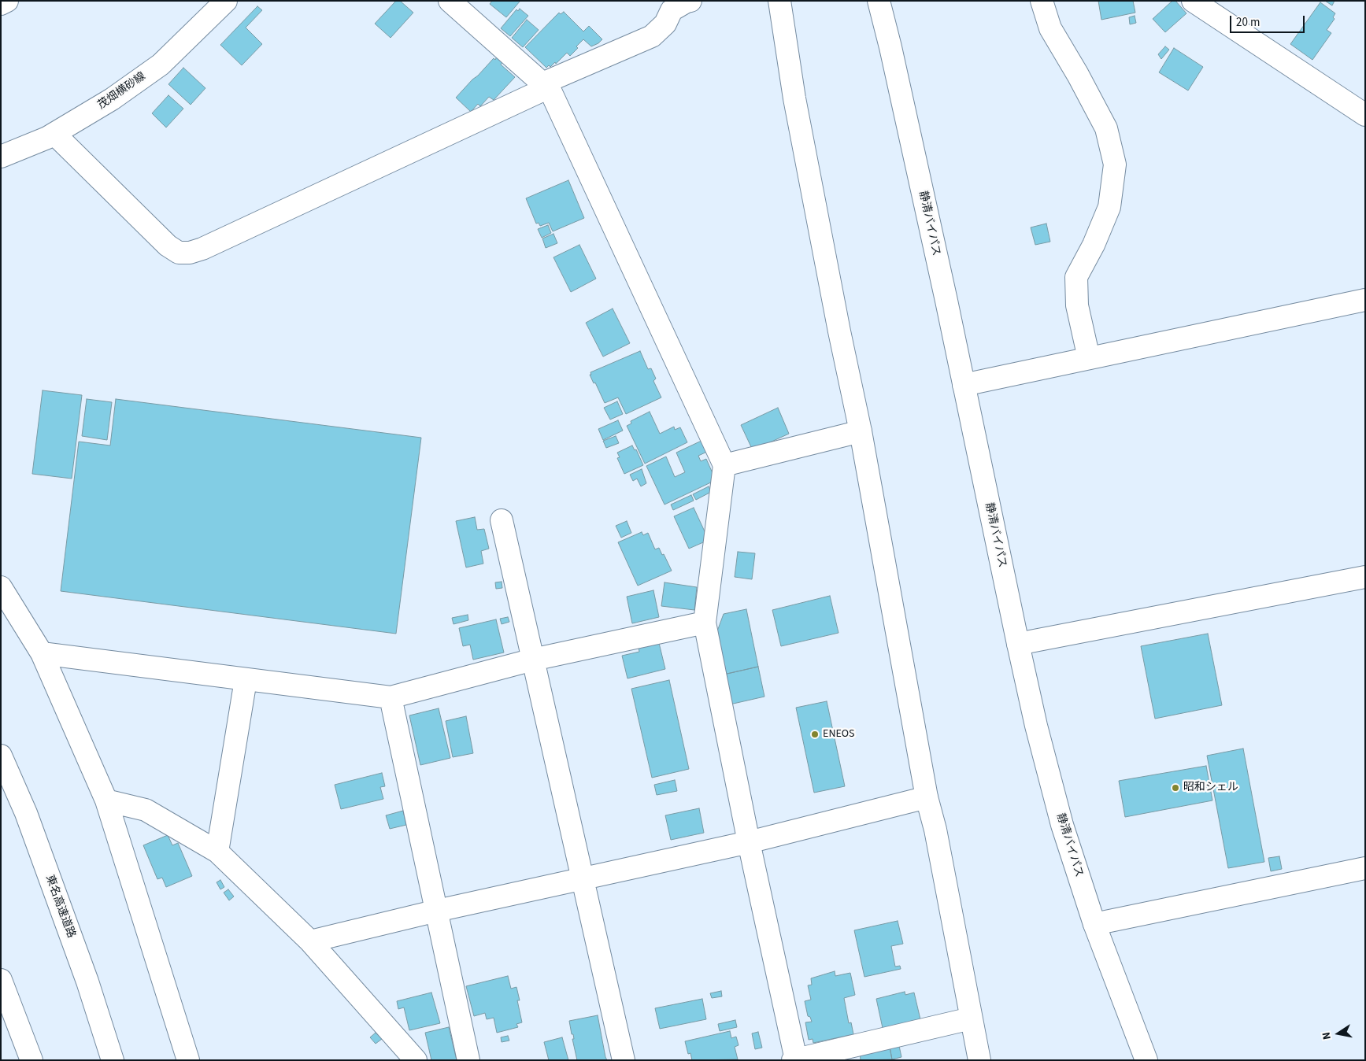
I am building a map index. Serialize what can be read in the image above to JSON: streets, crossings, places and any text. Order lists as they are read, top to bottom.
{
  "streets": {
    "main road": ["茂畑横砂線", "静清バイパス", "東名高速道路"]
  },
  "places": ["ENEOS", "昭和シェル"],
  "scale_bar": "20 m",
  "north": "left"
}
